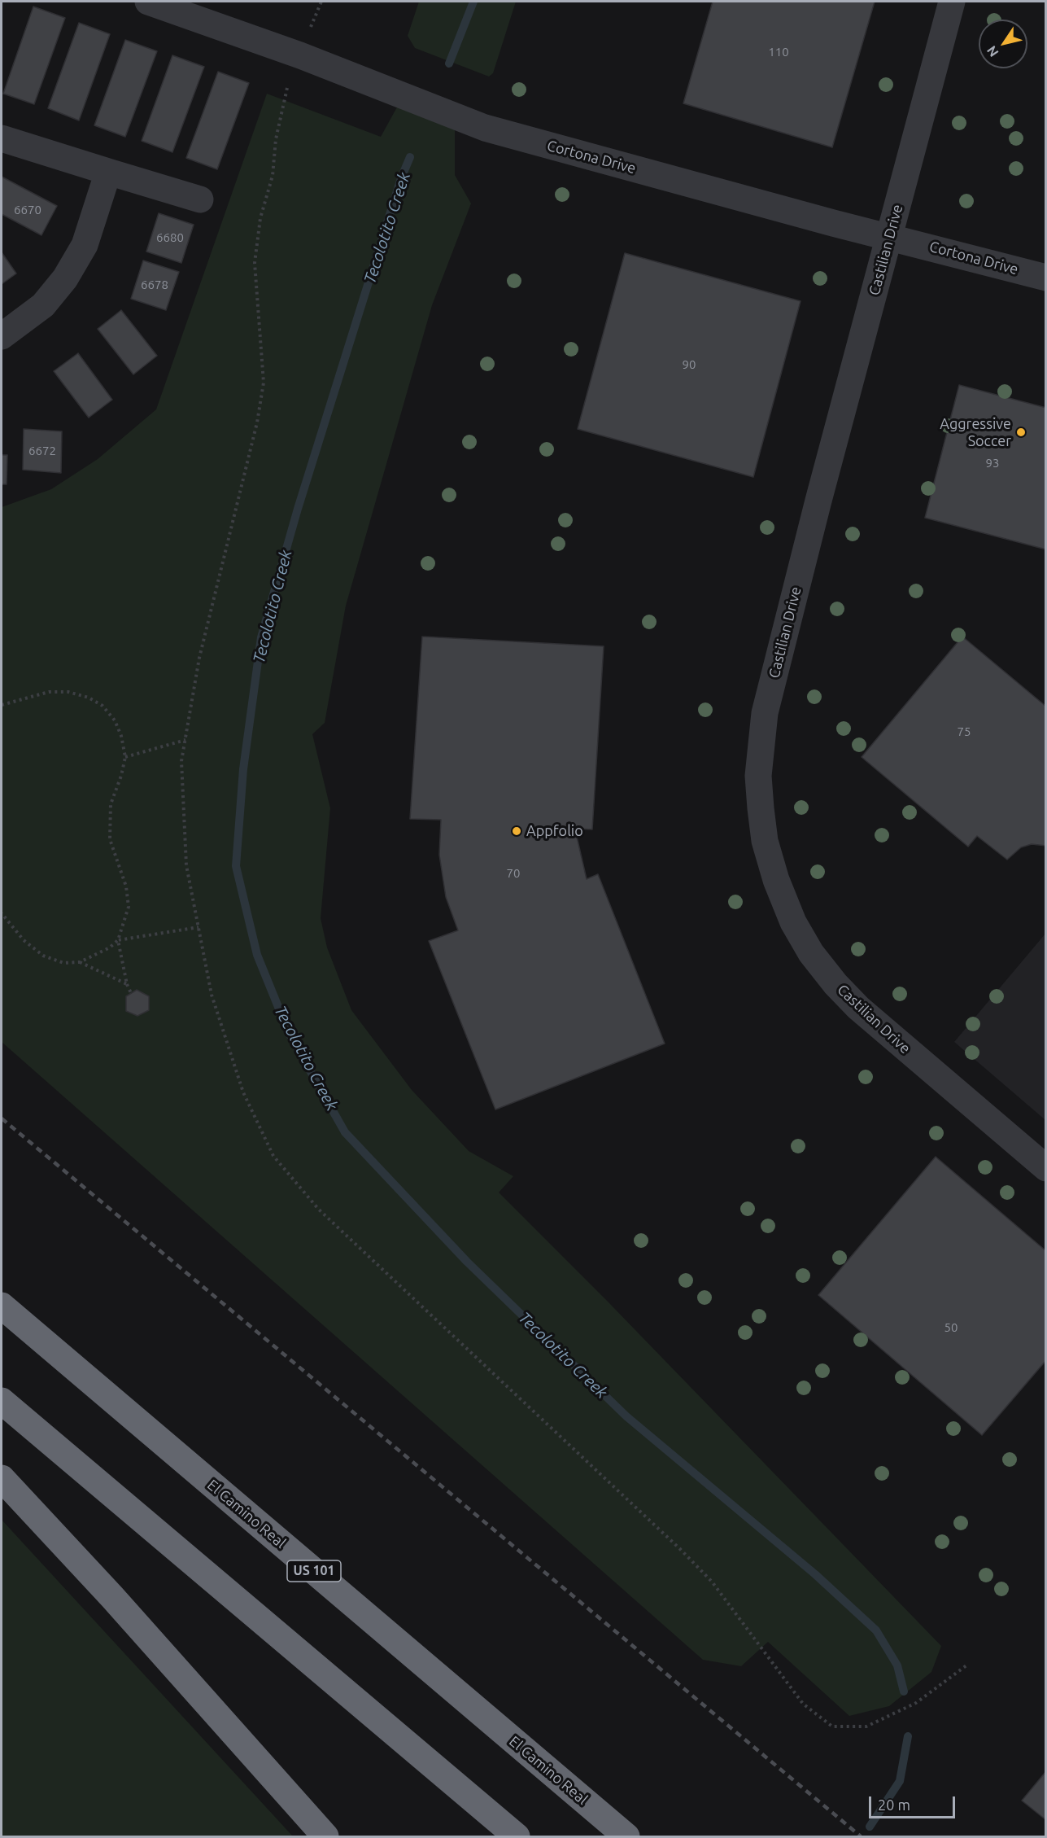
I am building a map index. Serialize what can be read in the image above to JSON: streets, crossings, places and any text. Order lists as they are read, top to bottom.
{
  "streets": {
    "highway": ["El Camino Real", "US 101"],
    "street": ["Cortona Drive", "Castilian Drive"]
  },
  "crossings": [
    ["Cortona Drive", "Castilian Drive"]
  ],
  "water": ["Tecolotito Creek"],
  "places": ["Aggressive Soccer", "Appfolio"],
  "house_numbers": [
    "110",
    "6670",
    "6680",
    "6678",
    "90",
    "6672",
    "93",
    "75",
    "70",
    "50"
  ],
  "scale_bar": "20 m",
  "north": "bottom left"
}
